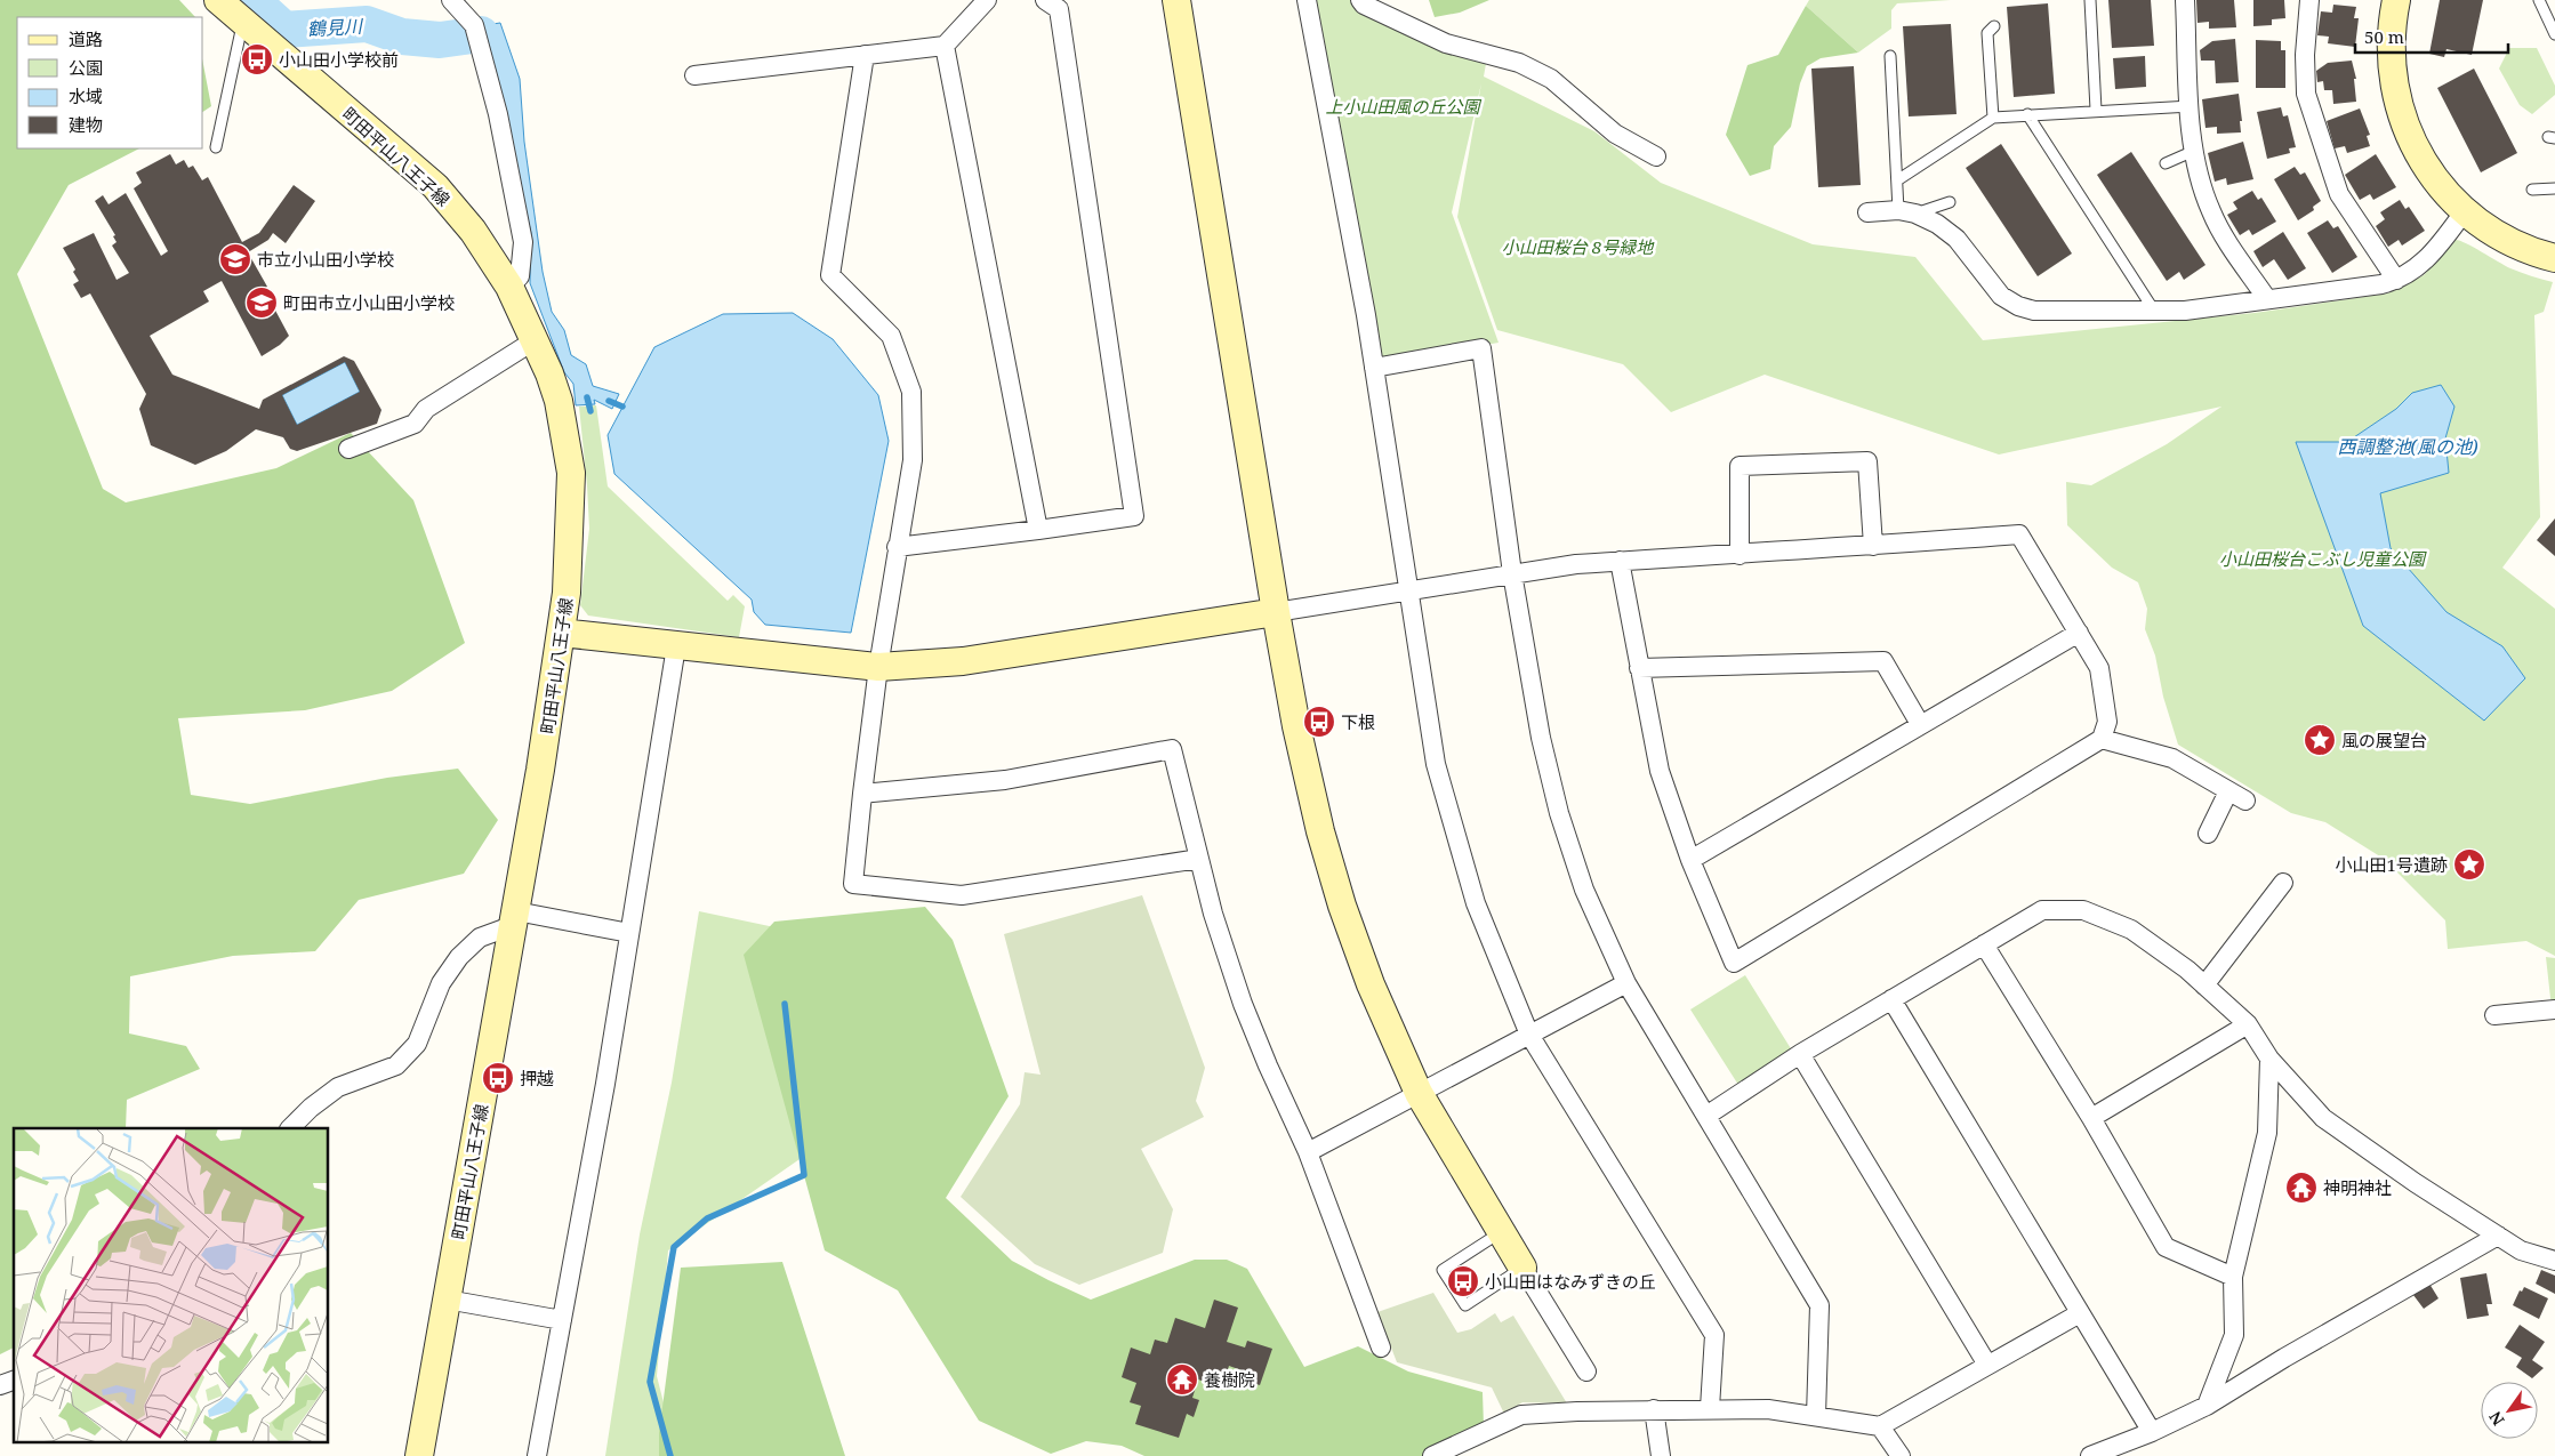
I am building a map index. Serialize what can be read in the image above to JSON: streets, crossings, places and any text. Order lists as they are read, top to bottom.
{
  "streets": {
    "street": ["町田平山八王子線"]
  },
  "water": ["鶴見川", "西調整池(風の池)"],
  "parks": ["上小山田風の丘公園", "小山田桜台 8号緑地", "小山田桜台こぶし児童公園"],
  "places": {
    "bus stop": [
      "小山田小学校前",
      "下根",
      "押越",
      "小山田はなみずきの丘"
    ],
    "school or university": ["市立小山田小学校", "町田市立小山田小学校"],
    "place": ["風の展望台", "小山田1号遺跡"],
    "temple": ["神明神社", "養樹院"]
  },
  "legend": [
    "道路",
    "公園",
    "水域",
    "建物"
  ],
  "scale_bar": "50 m",
  "north": "bottom left"
}
